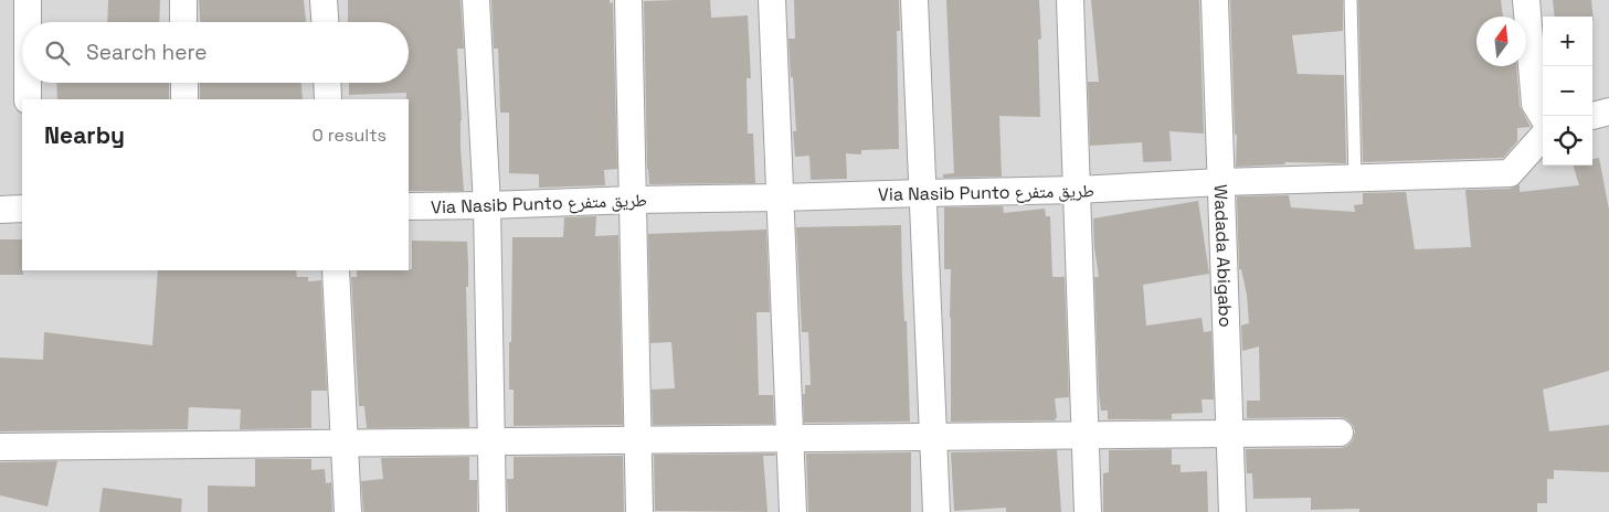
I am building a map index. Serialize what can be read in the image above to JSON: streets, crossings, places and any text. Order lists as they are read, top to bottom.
{
  "streets": {
    "street": ["Via Nasib Punto طريق متفرع", "Wadada Abigabo"]
  },
  "crossings": [
    ["Via Nasib Punto طريق متفرع", "Wadada Abigabo"]
  ],
  "north": "top",
  "page": {
    "map_buttons": ["+", "−"],
    "search": "Search here",
    "heading": ["Nearby", "0 results"]
  }
}
